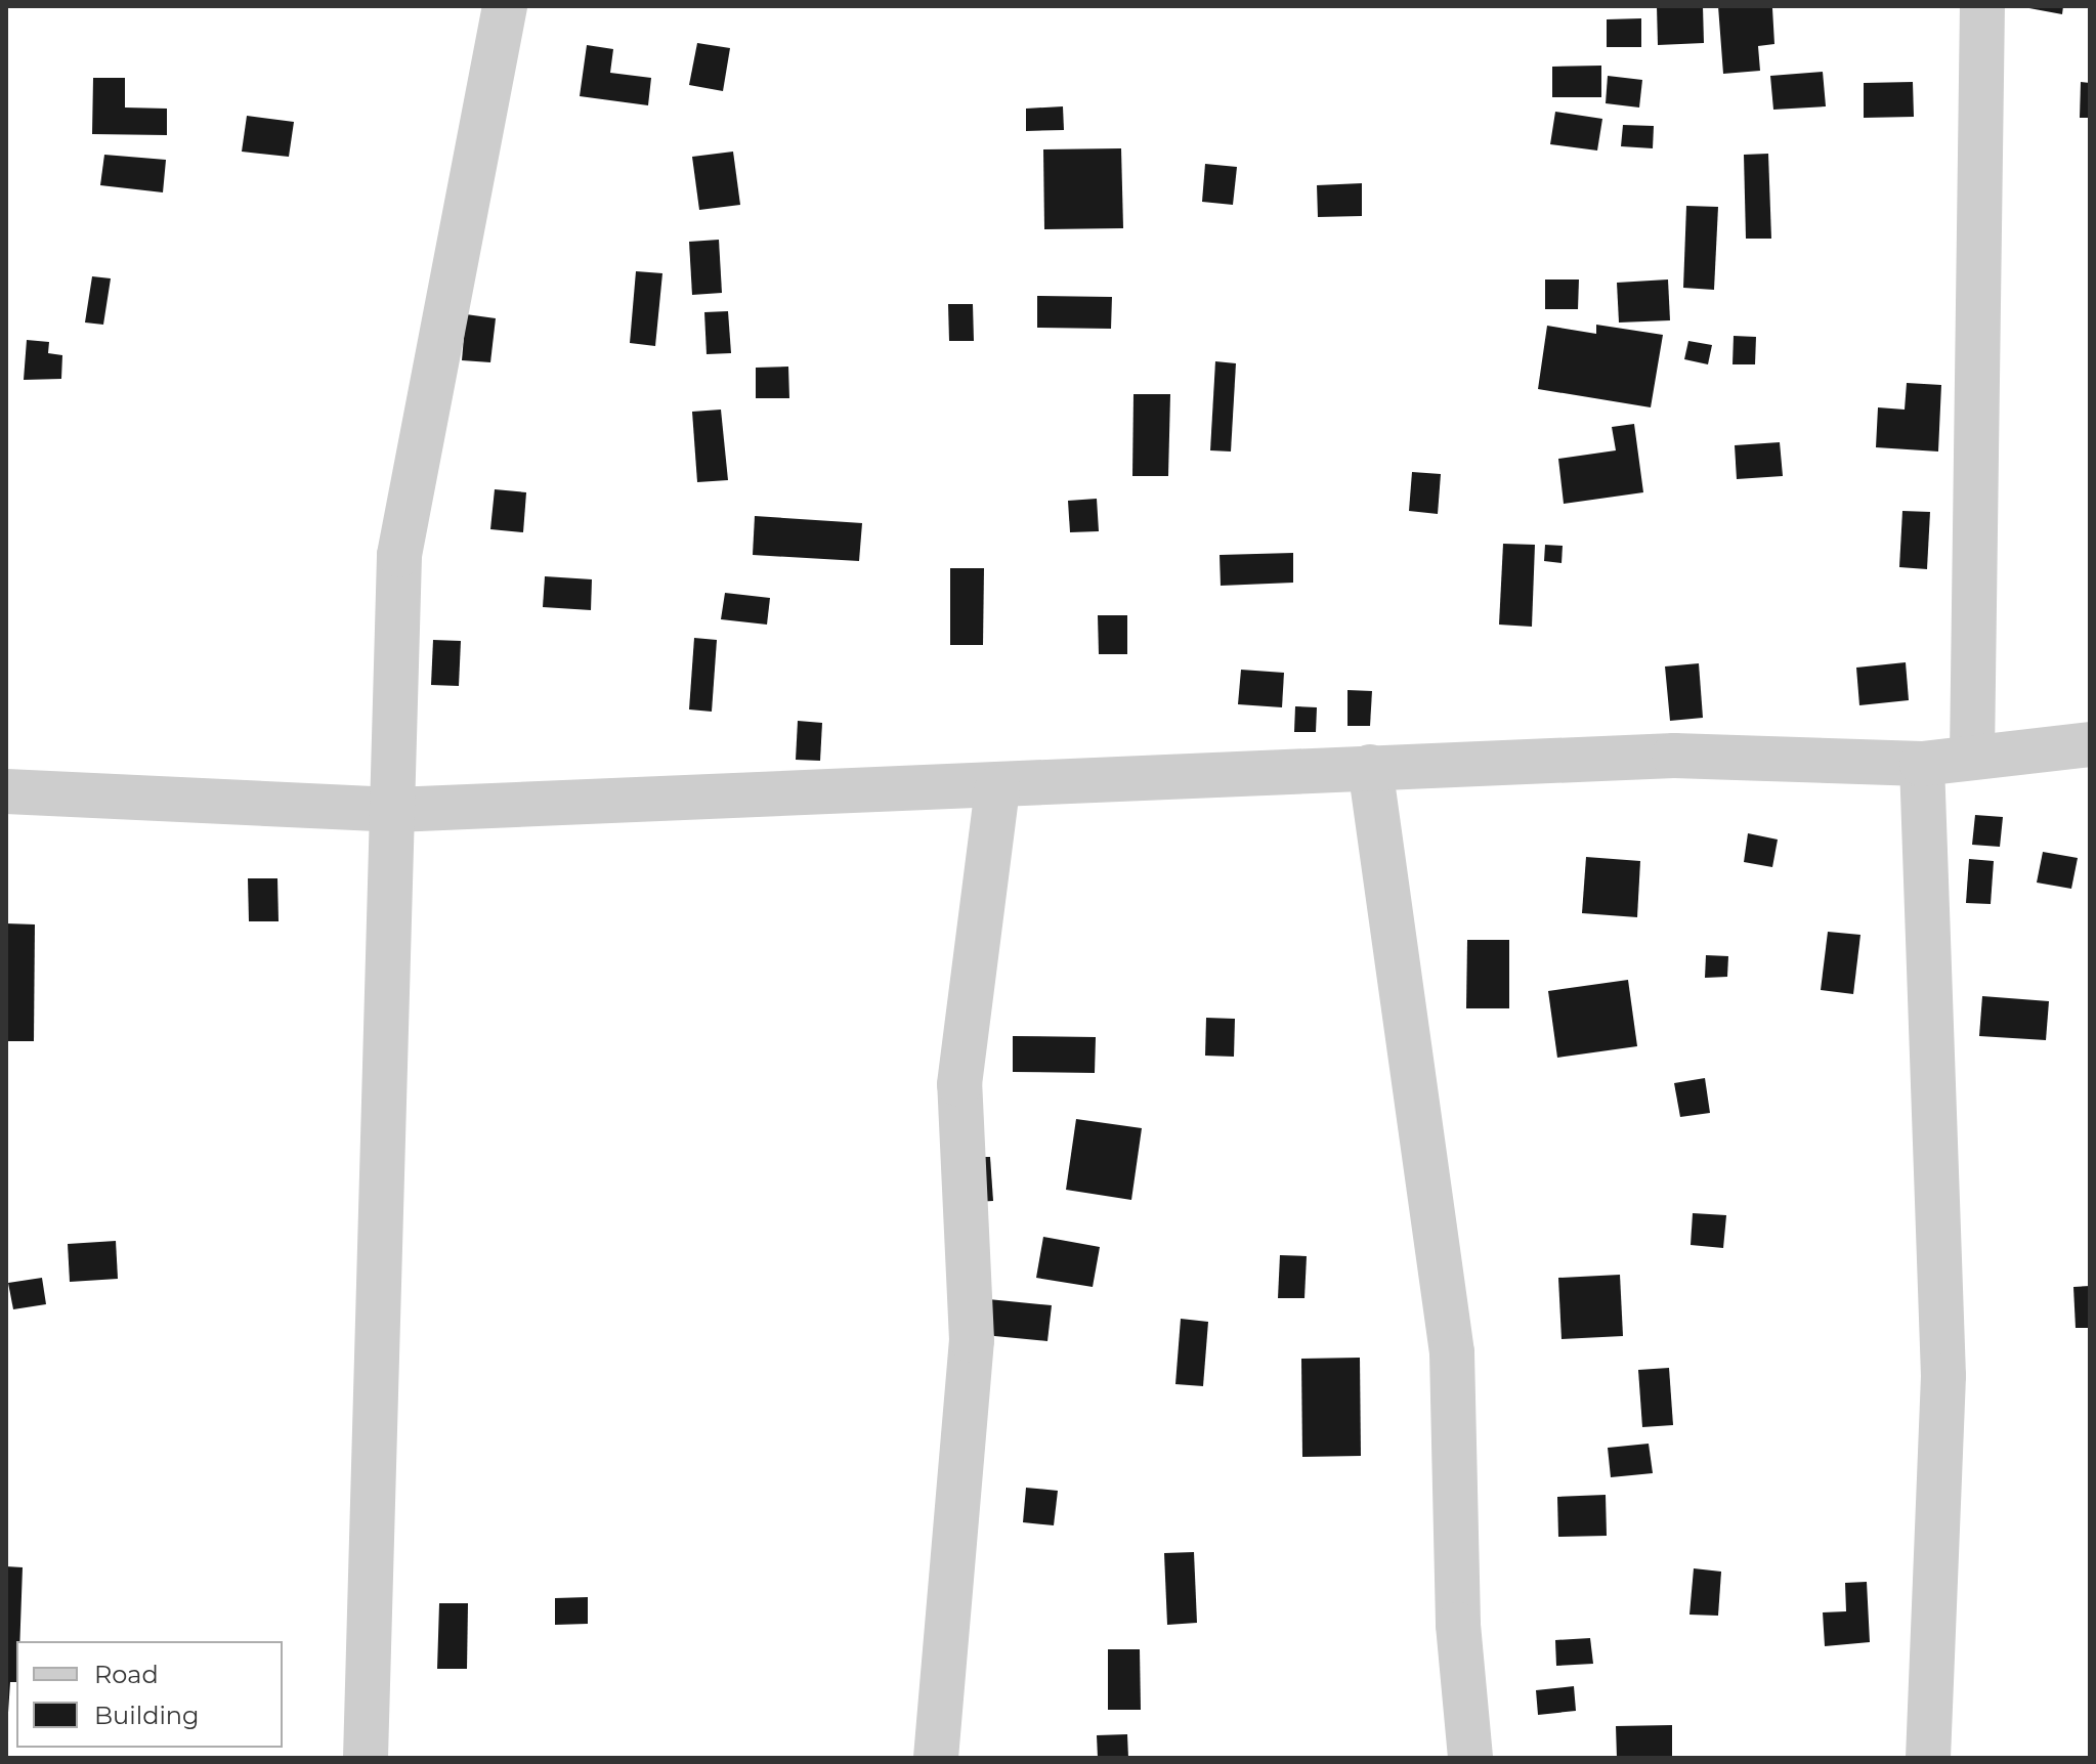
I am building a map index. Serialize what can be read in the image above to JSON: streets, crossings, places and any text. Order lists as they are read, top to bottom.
{
  "legend": ["Road", "Building"]
}
